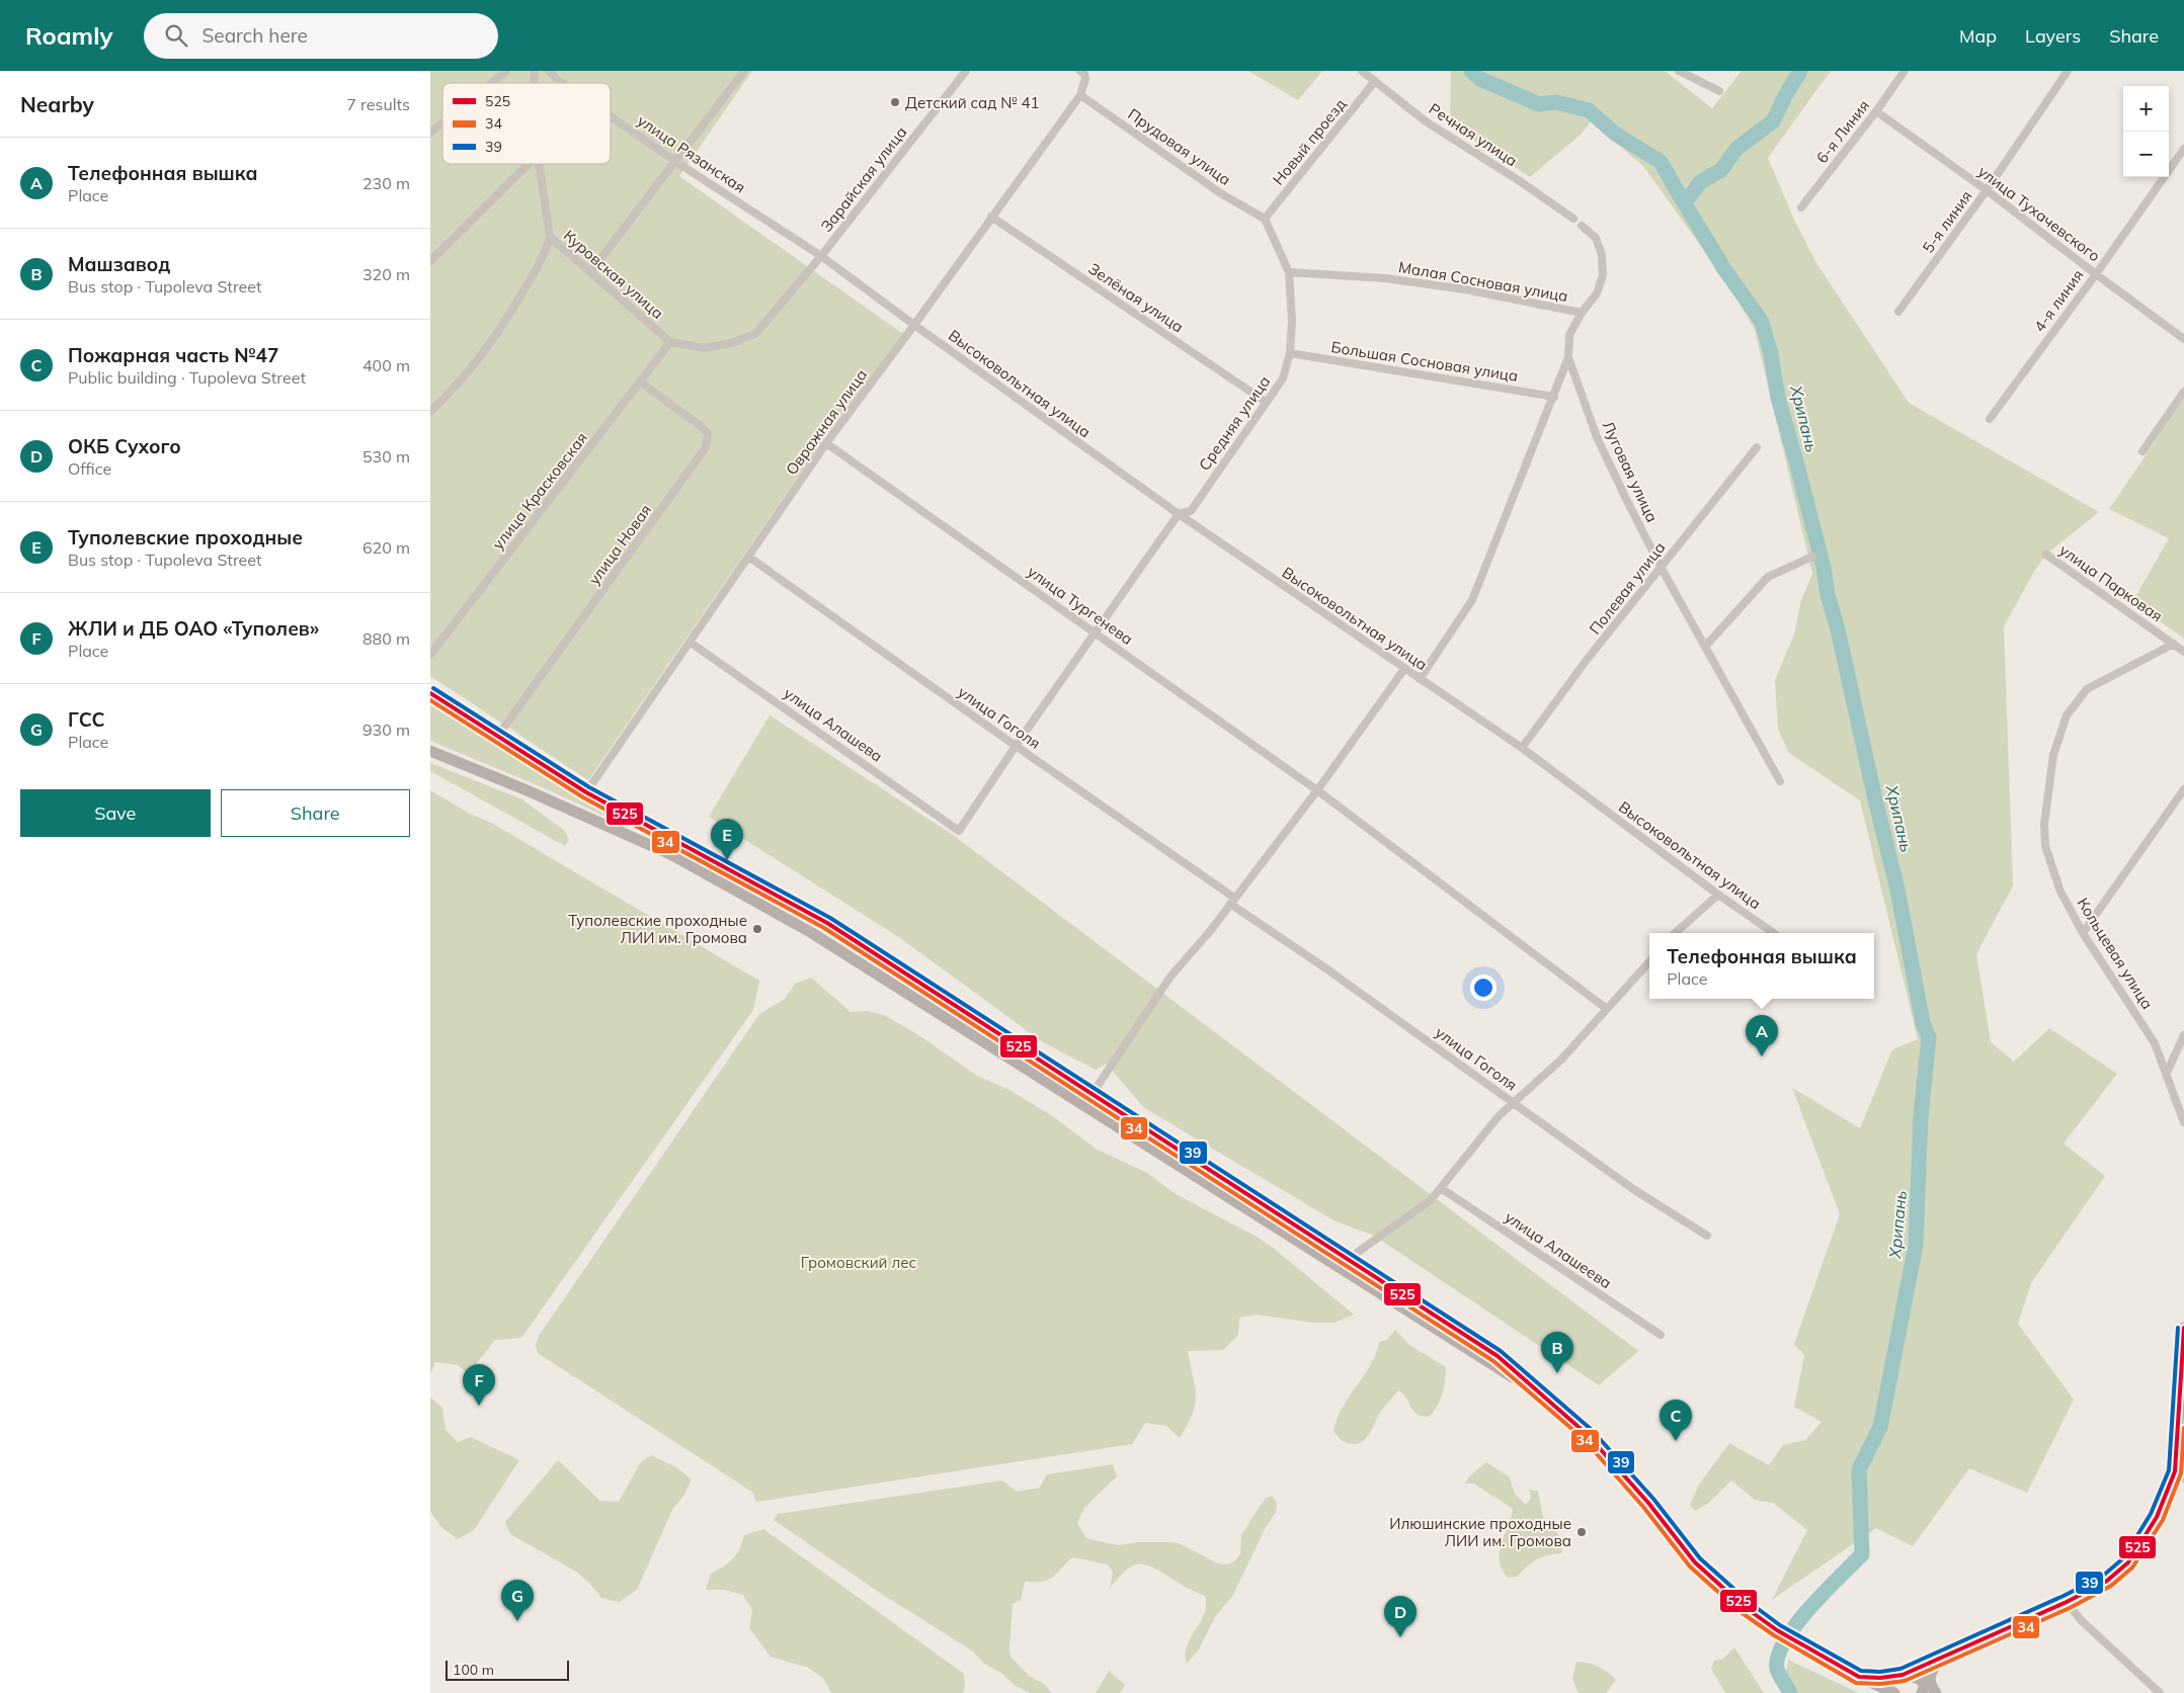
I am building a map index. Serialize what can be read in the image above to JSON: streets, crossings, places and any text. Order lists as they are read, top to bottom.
{
  "streets": {
    "street": [
      "6-я Линия",
      "Речная улица",
      "Новый проезд",
      "Прудовая улица",
      "улица Рязанская",
      "Зарайская улица",
      "улица Тухачевского",
      "5-я линия",
      "Куровская улица",
      "Малая Сосновая улица",
      "Зелёная улица",
      "4-я линия",
      "Большая Сосновая улица",
      "Высоковольтная улица",
      "Овражная улица",
      "Средняя улица",
      "Луговая улица",
      "улица Красковская",
      "улица Новая",
      "улица Парковая",
      "Полевая улица",
      "улица Тургенева",
      "улица Гоголя",
      "улица Алашева",
      "Кольцевая улица",
      "улица Алашеева"
    ]
  },
  "crossings": [
    ["6-я Линия", "улица Тухачевского"],
    ["Речная улица", "Новый проезд"],
    ["Новый проезд", "Прудовая улица"],
    ["Новый проезд", "Средняя улица"],
    ["Прудовая улица", "Овражная улица"],
    ["Прудовая улица", "Средняя улица"],
    ["улица Рязанская", "Зарайская улица"],
    ["улица Рязанская", "Высоковольтная улица"],
    ["улица Рязанская", "Овражная улица"],
    ["Зарайская улица", "Куровская улица"],
    ["Зарайская улица", "улица Красковская"],
    ["улица Тухачевского", "5-я линия"],
    ["улица Тухачевского", "4-я линия"],
    ["Куровская улица", "улица Красковская"],
    ["Малая Сосновая улица", "Средняя улица"],
    ["Зелёная улица", "Овражная улица"],
    ["Зелёная улица", "Средняя улица"],
    ["Большая Сосновая улица", "Средняя улица"],
    ["Высоковольтная улица", "Овражная улица"],
    ["Высоковольтная улица", "Средняя улица"],
    ["Высоковольтная улица", "Полевая улица"],
    ["Овражная улица", "улица Тургенева"],
    ["Овражная улица", "улица Гоголя"],
    ["Овражная улица", "улица Алашева"],
    ["Средняя улица", "улица Тургенева"],
    ["Средняя улица", "улица Гоголя"],
    ["Средняя улица", "улица Алашева"],
    ["Луговая улица", "Полевая улица"],
    ["улица Красковская", "улица Новая"],
    ["улица Парковая", "Кольцевая улица"]
  ],
  "water": ["Хрипань"],
  "parks": ["Громовский лес"],
  "places": ["Детский сад № 41", "Туполевские проходные ЛИИ им. Громова", "Илюшинские проходные ЛИИ им. Громова"],
  "lines": ["transit line 39", "transit line 525", "transit line 34"],
  "legend": ["525", "34", "39"],
  "scale_bar": "100 m",
  "page": {
    "header": "Roamly",
    "search": "Search here",
    "nav": ["Map", "Layers", "Share"],
    "heading": ["Nearby", "7 results"],
    "map_buttons": ["+", "−"],
    "list": [
      {
        "mark": "A",
        "name": "Телефонная вышка",
        "note": "Place",
        "value": "230 m"
      },
      {
        "mark": "B",
        "name": "Машзавод",
        "note": "Bus stop · Tupoleva Street",
        "value": "320 m"
      },
      {
        "mark": "C",
        "name": "Пожарная часть №47",
        "note": "Public building · Tupoleva Street",
        "value": "400 m"
      },
      {
        "mark": "D",
        "name": "ОКБ Сухого",
        "note": "Office",
        "value": "530 m"
      },
      {
        "mark": "E",
        "name": "Туполевские проходные",
        "note": "Bus stop · Tupoleva Street",
        "value": "620 m"
      },
      {
        "mark": "F",
        "name": "ЖЛИ и ДБ ОАО «Туполев»",
        "note": "Place",
        "value": "880 m"
      },
      {
        "mark": "G",
        "name": "ГСС",
        "note": "Place",
        "value": "930 m"
      }
    ],
    "buttons": ["Save", "Share"],
    "pins": [
      "E",
      "A",
      "B",
      "F",
      "C",
      "G",
      "D"
    ],
    "popup": ["Телефонная вышка", "Place"],
    "scale": "100 m"
  }
}
